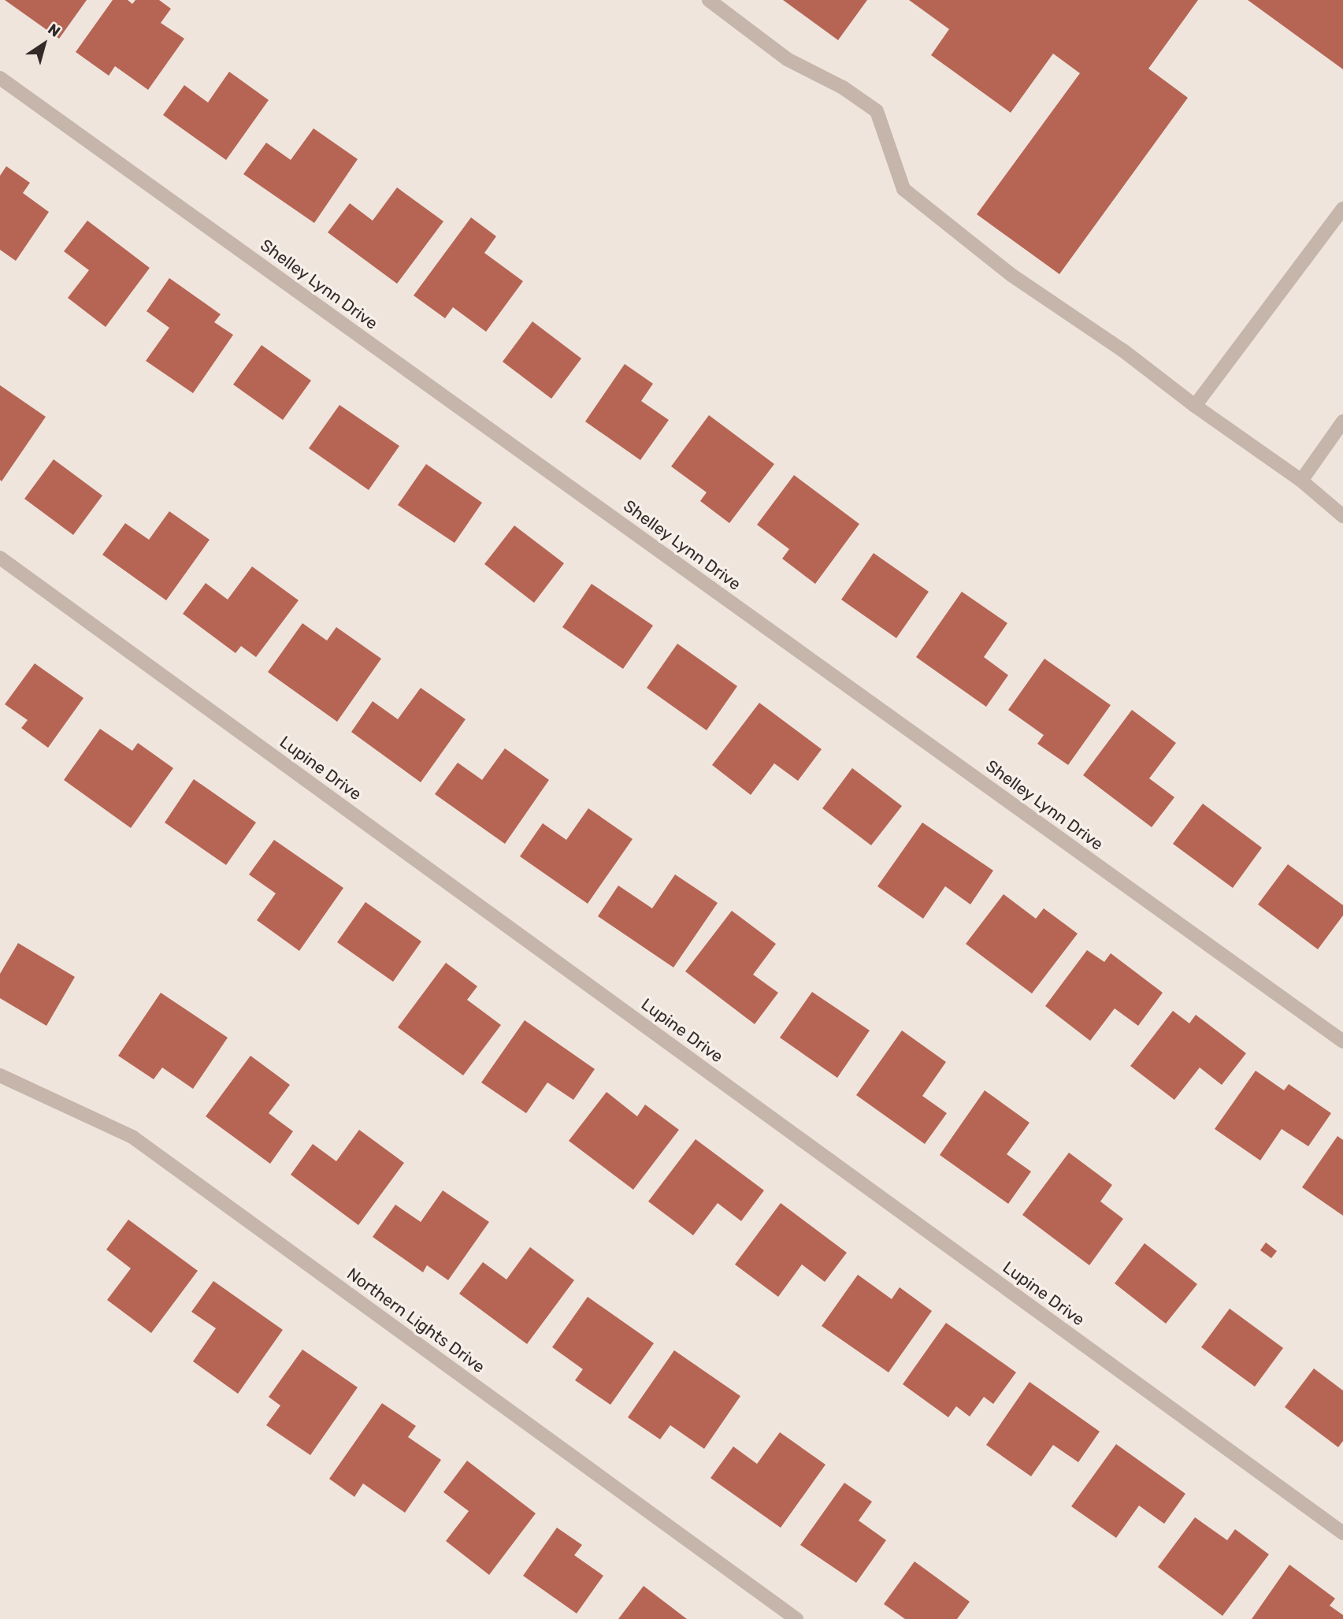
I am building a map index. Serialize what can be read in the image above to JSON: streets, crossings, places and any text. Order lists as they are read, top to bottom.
{
  "streets": {
    "street": ["Shelley Lynn Drive", "Lupine Drive", "Northern Lights Drive"]
  },
  "north": "top right"
}
